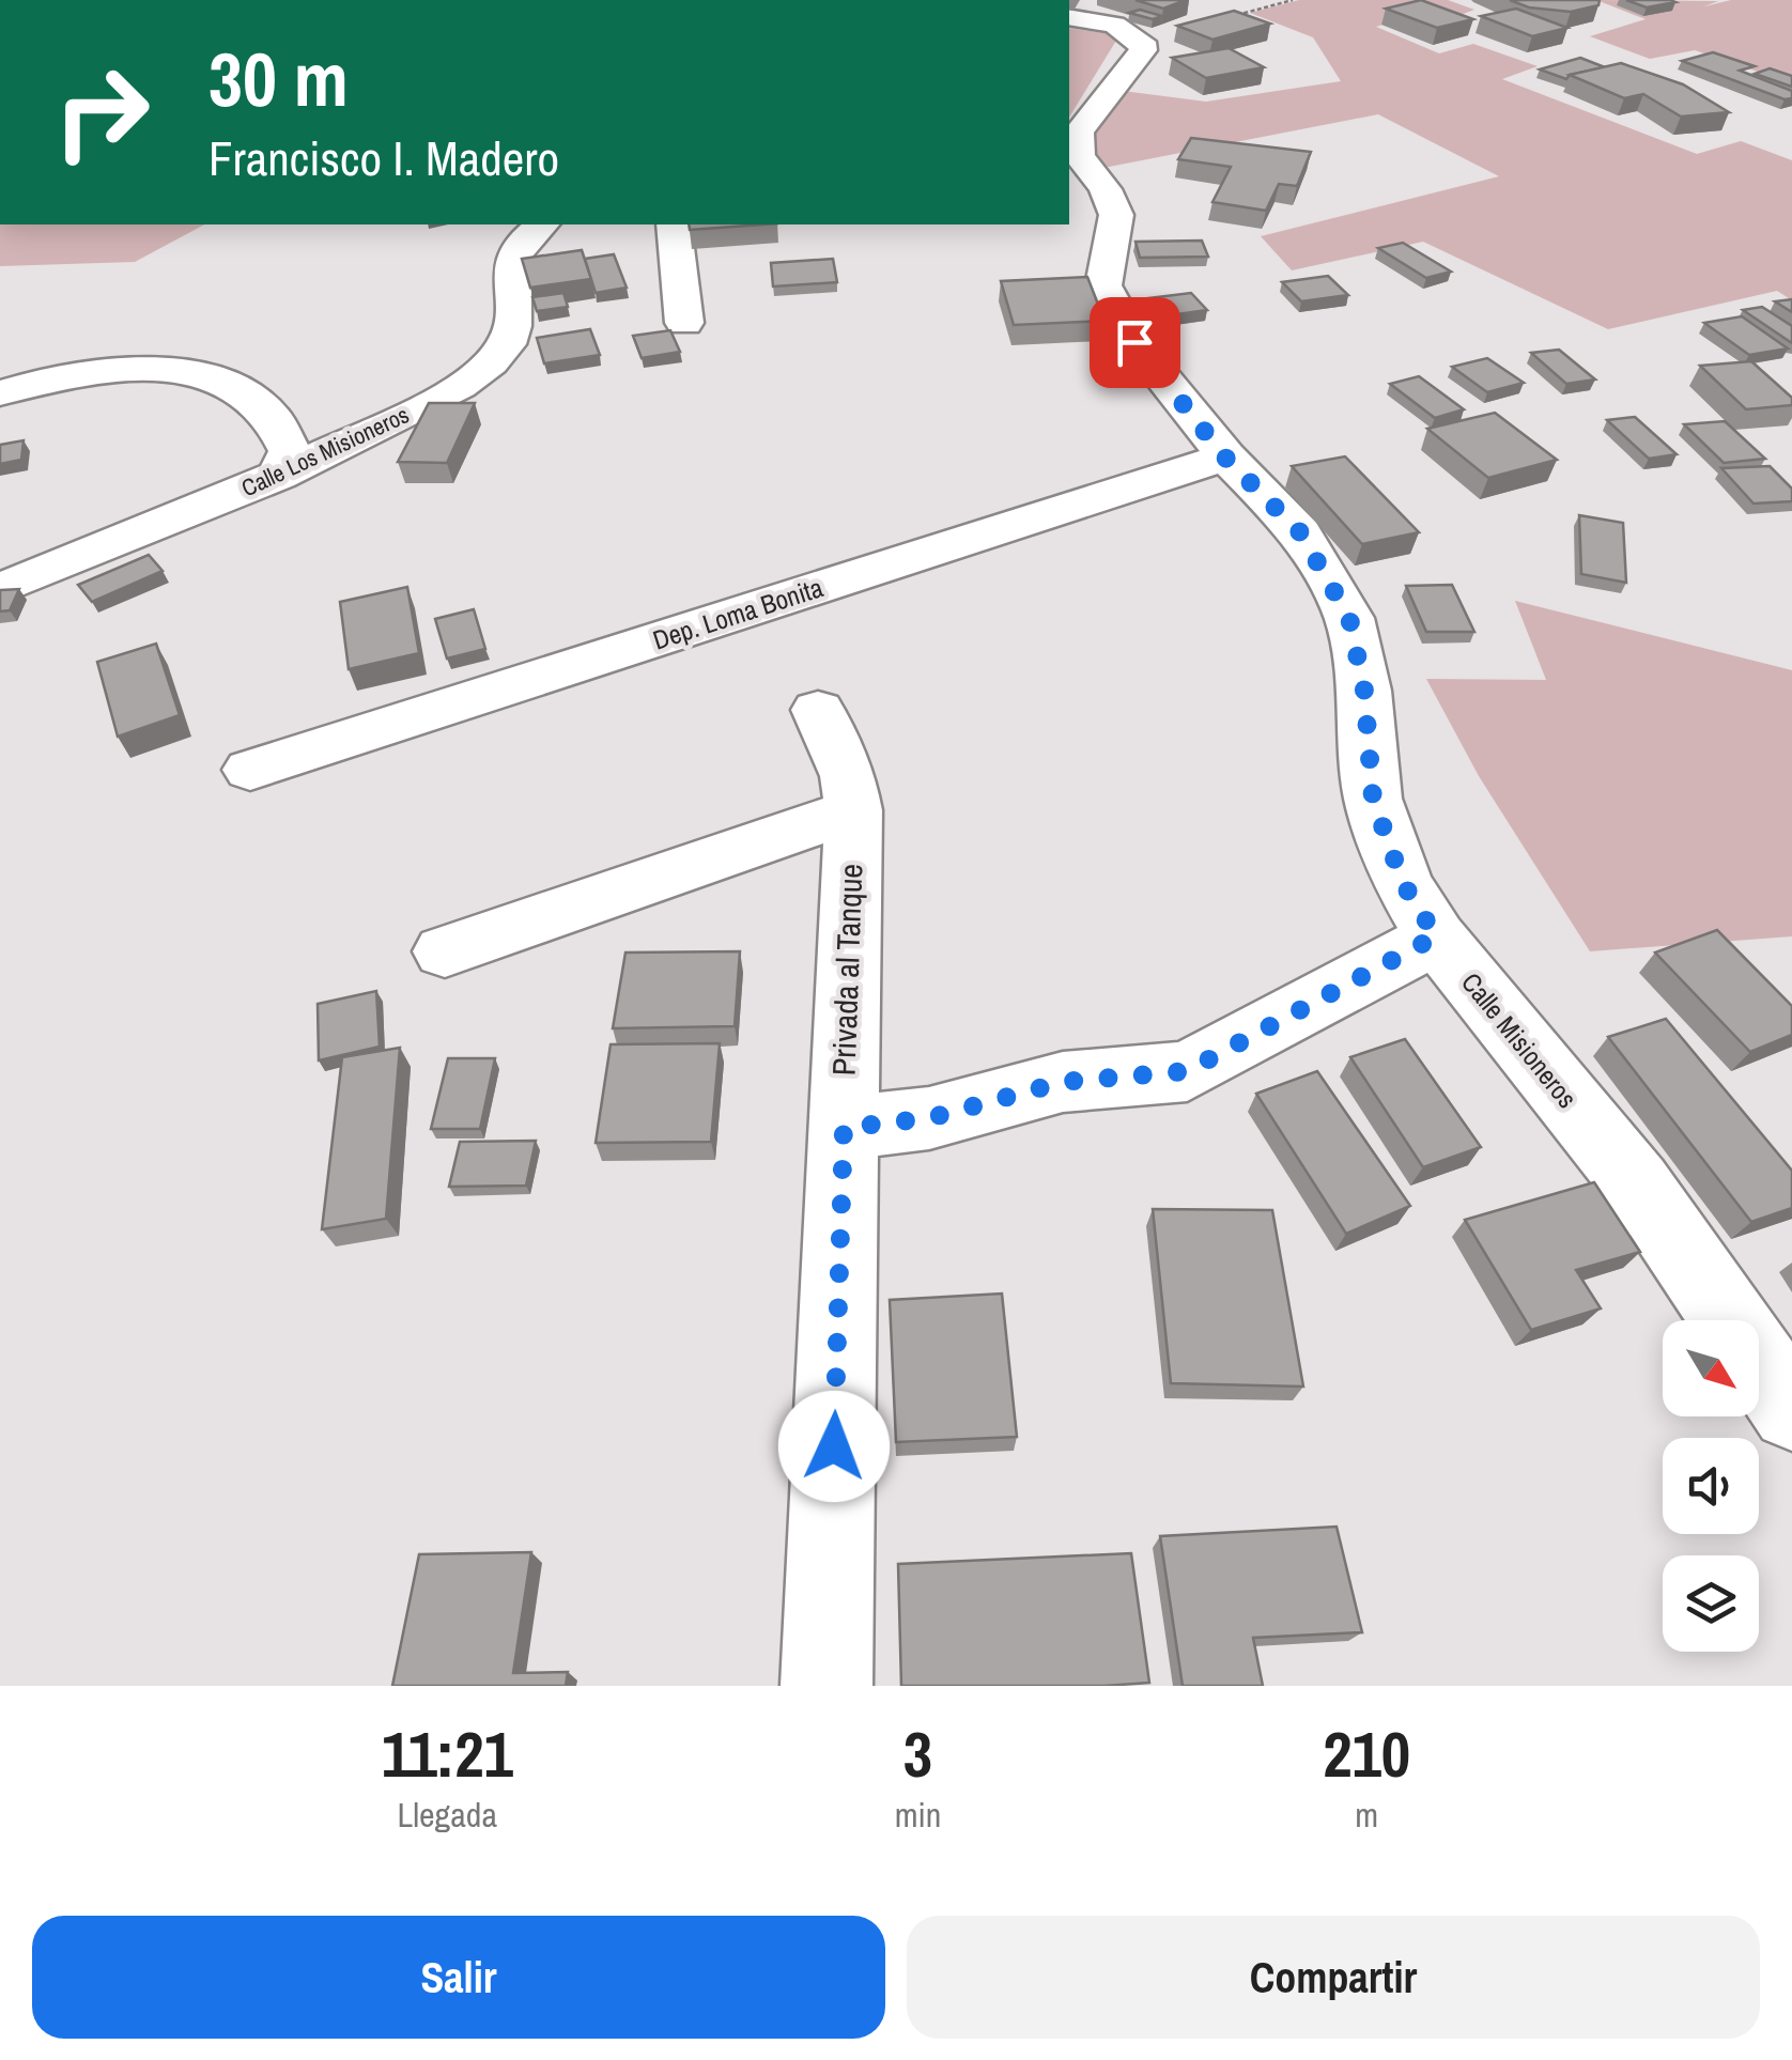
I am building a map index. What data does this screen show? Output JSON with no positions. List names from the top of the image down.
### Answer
{
  "streets": {
    "street": [
      "Calle Los Misioneros",
      "Dep. Loma Bonita",
      "Privada al Tanque",
      "Calle Misioneros"
    ]
  },
  "crossings": [
    ["Dep. Loma Bonita", "Calle Misioneros"]
  ],
  "north": "bottom right",
  "page": {
    "turn": ["30 m", "Francisco I. Madero"],
    "eta": [
      "11:21",
      "Llegada",
      "3",
      "min",
      "210",
      "m"
    ],
    "buttons": ["Salir", "Compartir"]
  }
}
